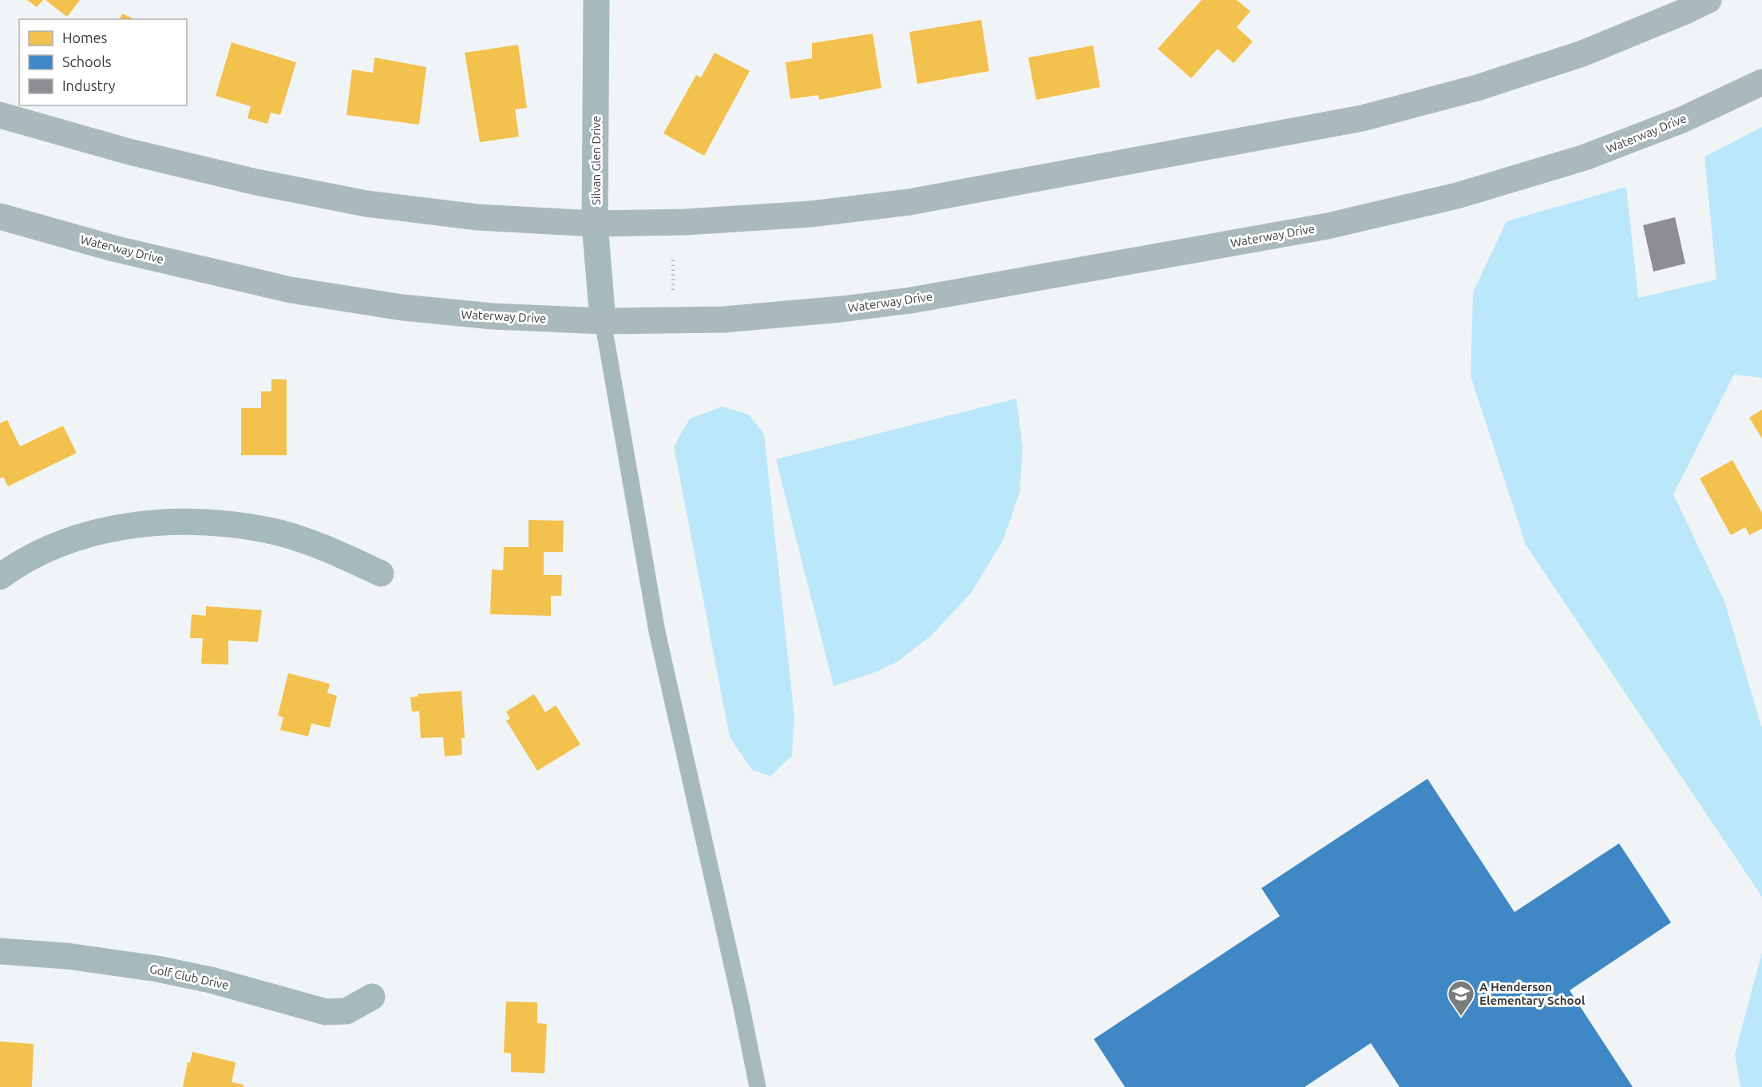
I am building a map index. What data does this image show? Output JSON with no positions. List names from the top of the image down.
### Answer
{
  "streets": {
    "main road": ["Waterway Drive"],
    "street": ["Silvan Glen Drive", "Golf Club Drive"]
  },
  "crossings": [
    ["Waterway Drive", "Silvan Glen Drive"]
  ],
  "places": {
    "school or university": ["A Henderson Elementary School"]
  },
  "legend": ["Homes", "Schools", "Industry"]
}
